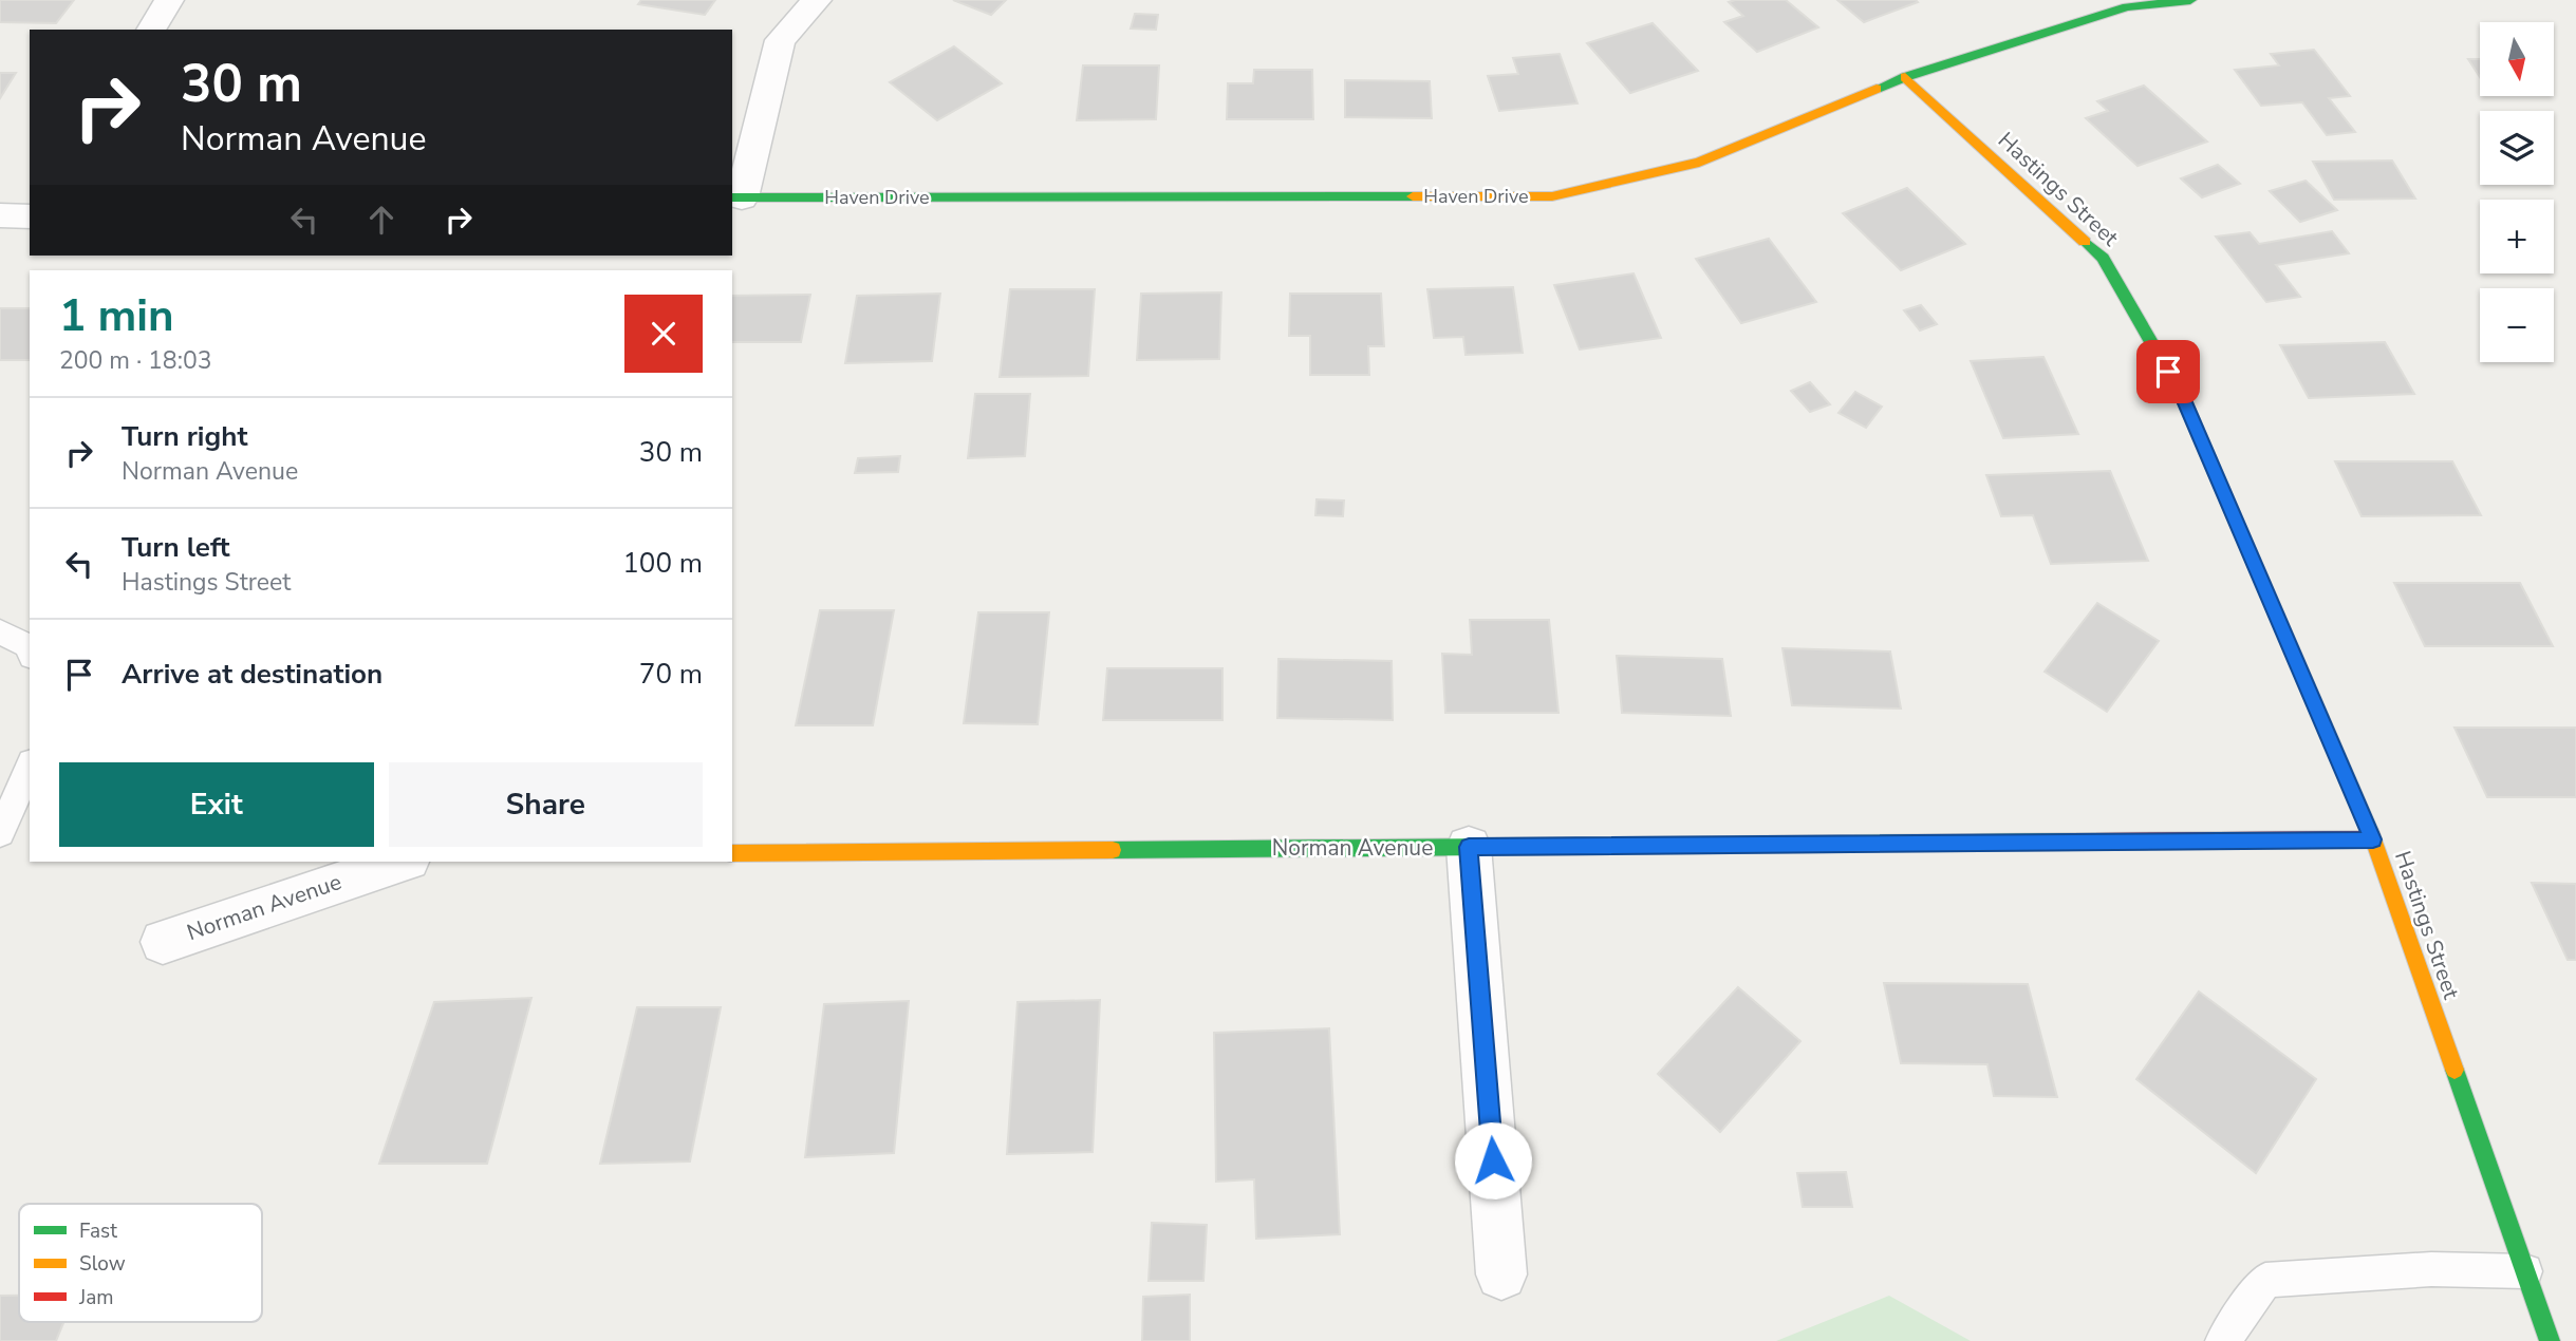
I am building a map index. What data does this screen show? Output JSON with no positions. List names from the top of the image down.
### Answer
{
  "streets": {
    "street": ["Hastings Street", "Haven Drive", "Norman Avenue"]
  },
  "crossings": [
    ["Hastings Street", "Haven Drive"],
    ["Hastings Street", "Norman Avenue"]
  ],
  "legend": ["Fast", "Slow", "Jam"],
  "north": "bottom",
  "page": {
    "map_buttons": ["+", "−"],
    "turn": ["30 m", "Norman Avenue"],
    "heading": ["1 min", "200 m · 18:03"],
    "list": [
      {
        "name": "Turn right",
        "note": "Norman Avenue",
        "value": "30 m"
      },
      {
        "name": "Turn left",
        "note": "Hastings Street",
        "value": "100 m"
      },
      {
        "name": "Arrive at destination",
        "value": "70 m"
      }
    ],
    "buttons": ["Exit", "Share"]
  }
}
